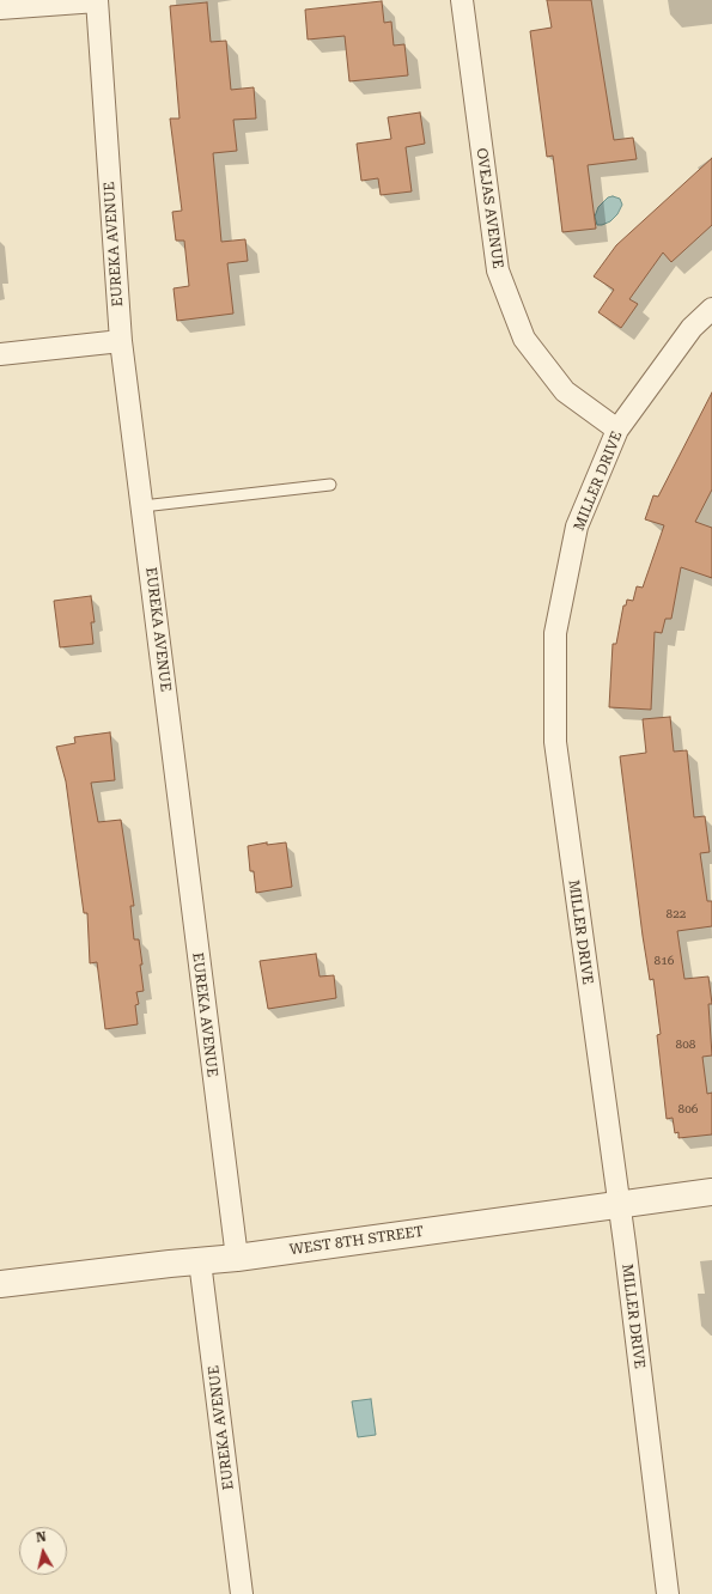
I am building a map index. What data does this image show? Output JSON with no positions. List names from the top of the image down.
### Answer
{
  "streets": {
    "street": [
      "OVEJAS AVENUE",
      "EUREKA AVENUE",
      "MILLER DRIVE",
      "WEST 8TH STREET"
    ]
  },
  "crossings": [
    ["OVEJAS AVENUE", "MILLER DRIVE"],
    ["EUREKA AVENUE", "WEST 8TH STREET"],
    ["MILLER DRIVE", "WEST 8TH STREET"]
  ],
  "house_numbers": [
    "822",
    "816",
    "808",
    "806"
  ],
  "north": "top"
}
